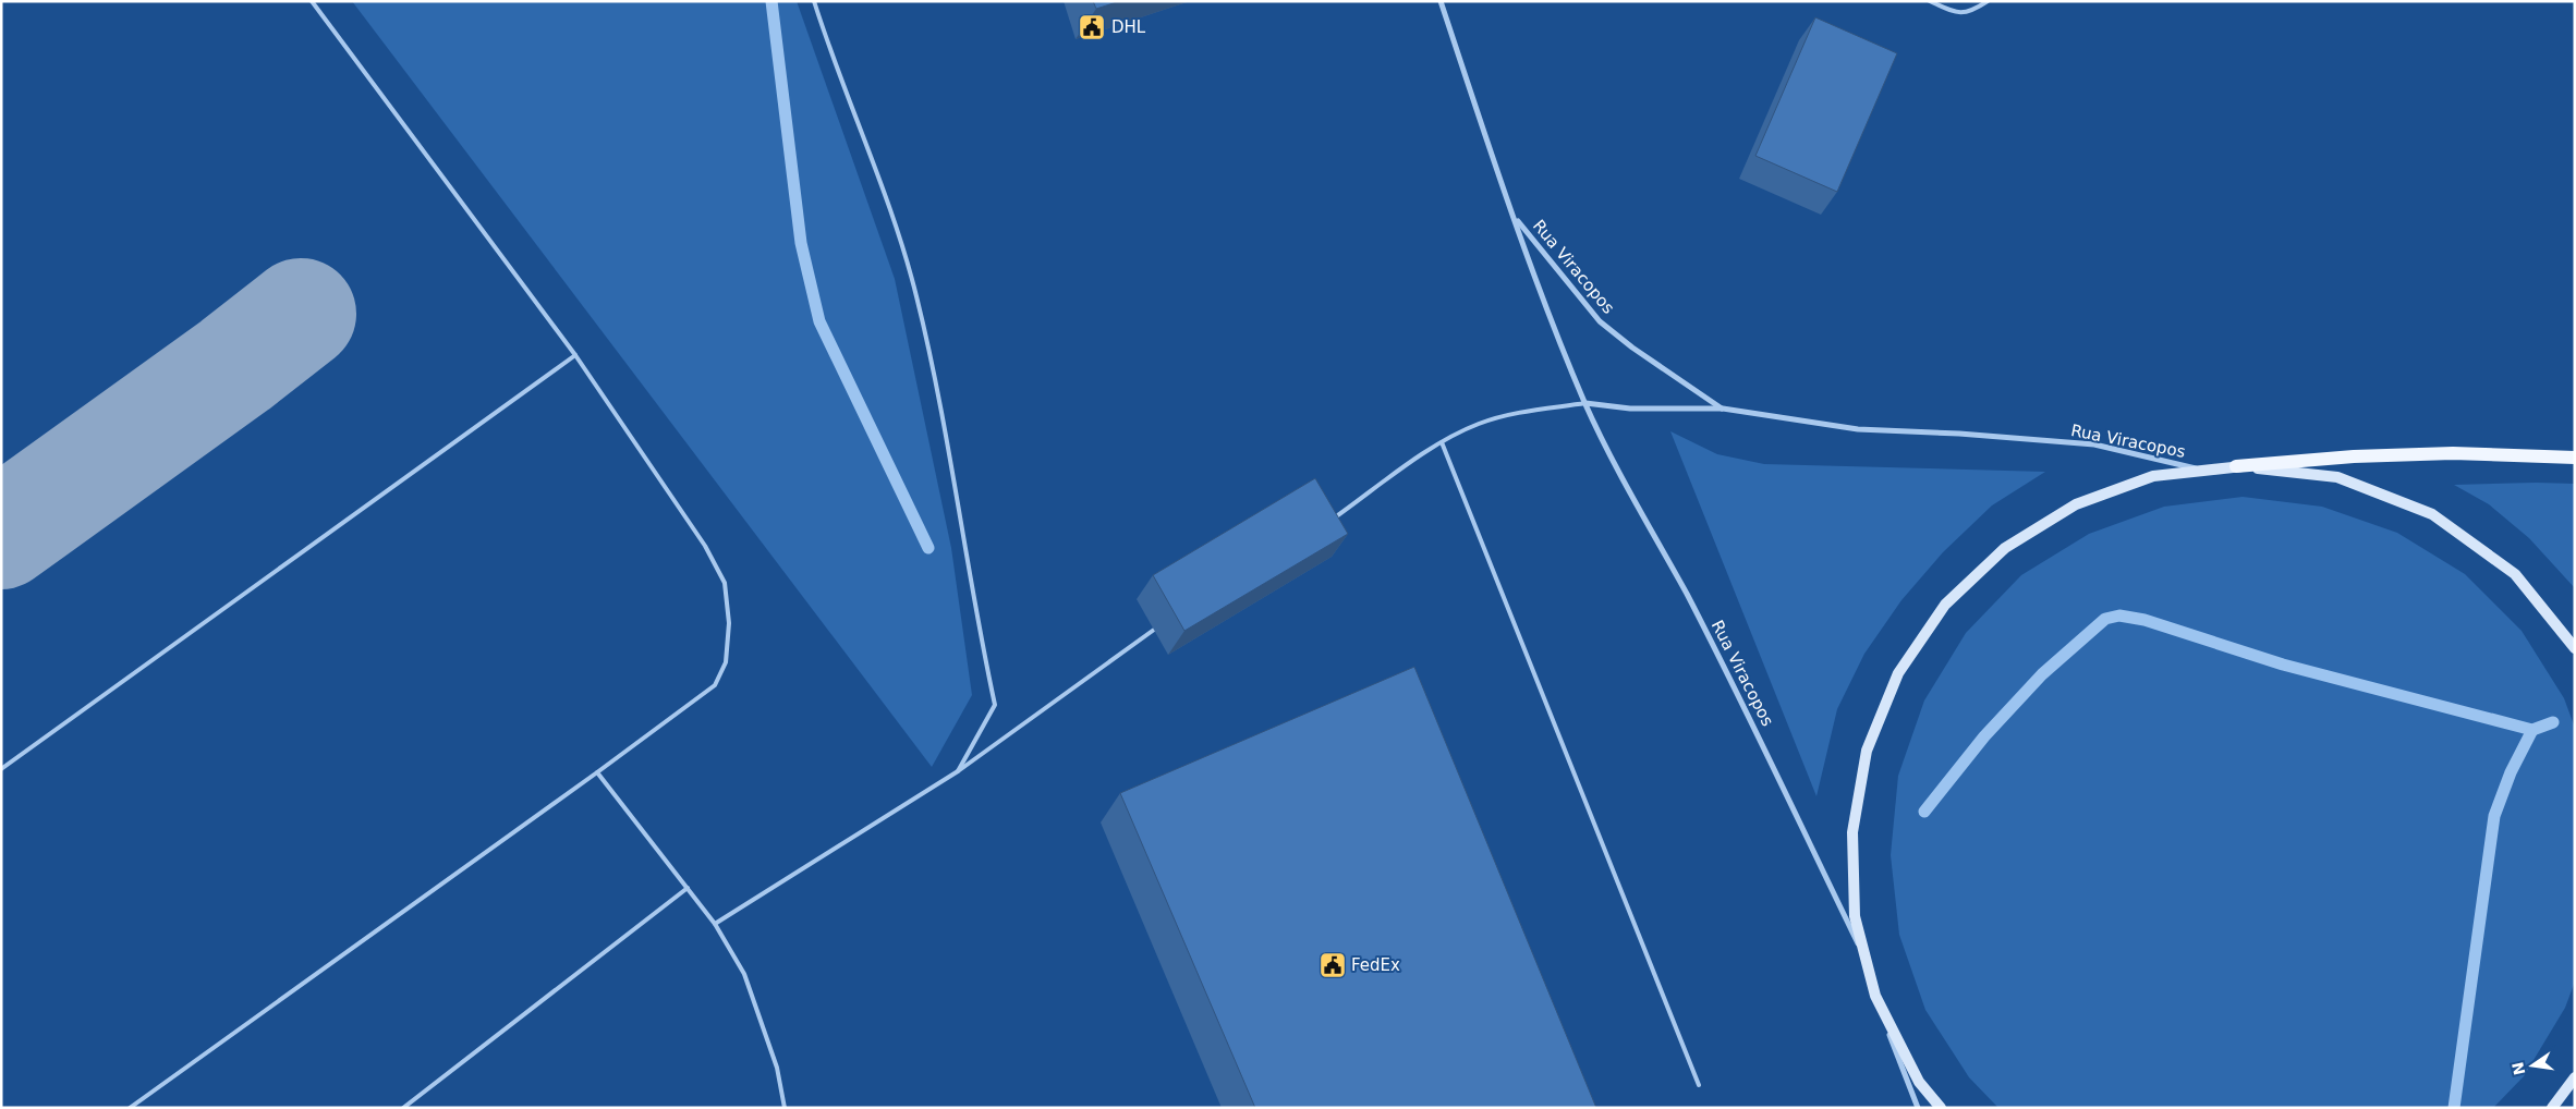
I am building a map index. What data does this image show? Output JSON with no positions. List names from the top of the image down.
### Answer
{
  "streets": {
    "street": ["Rua Viracopos"]
  },
  "places": {
    "public building": ["DHL", "FedEx"]
  },
  "north": "left"
}
